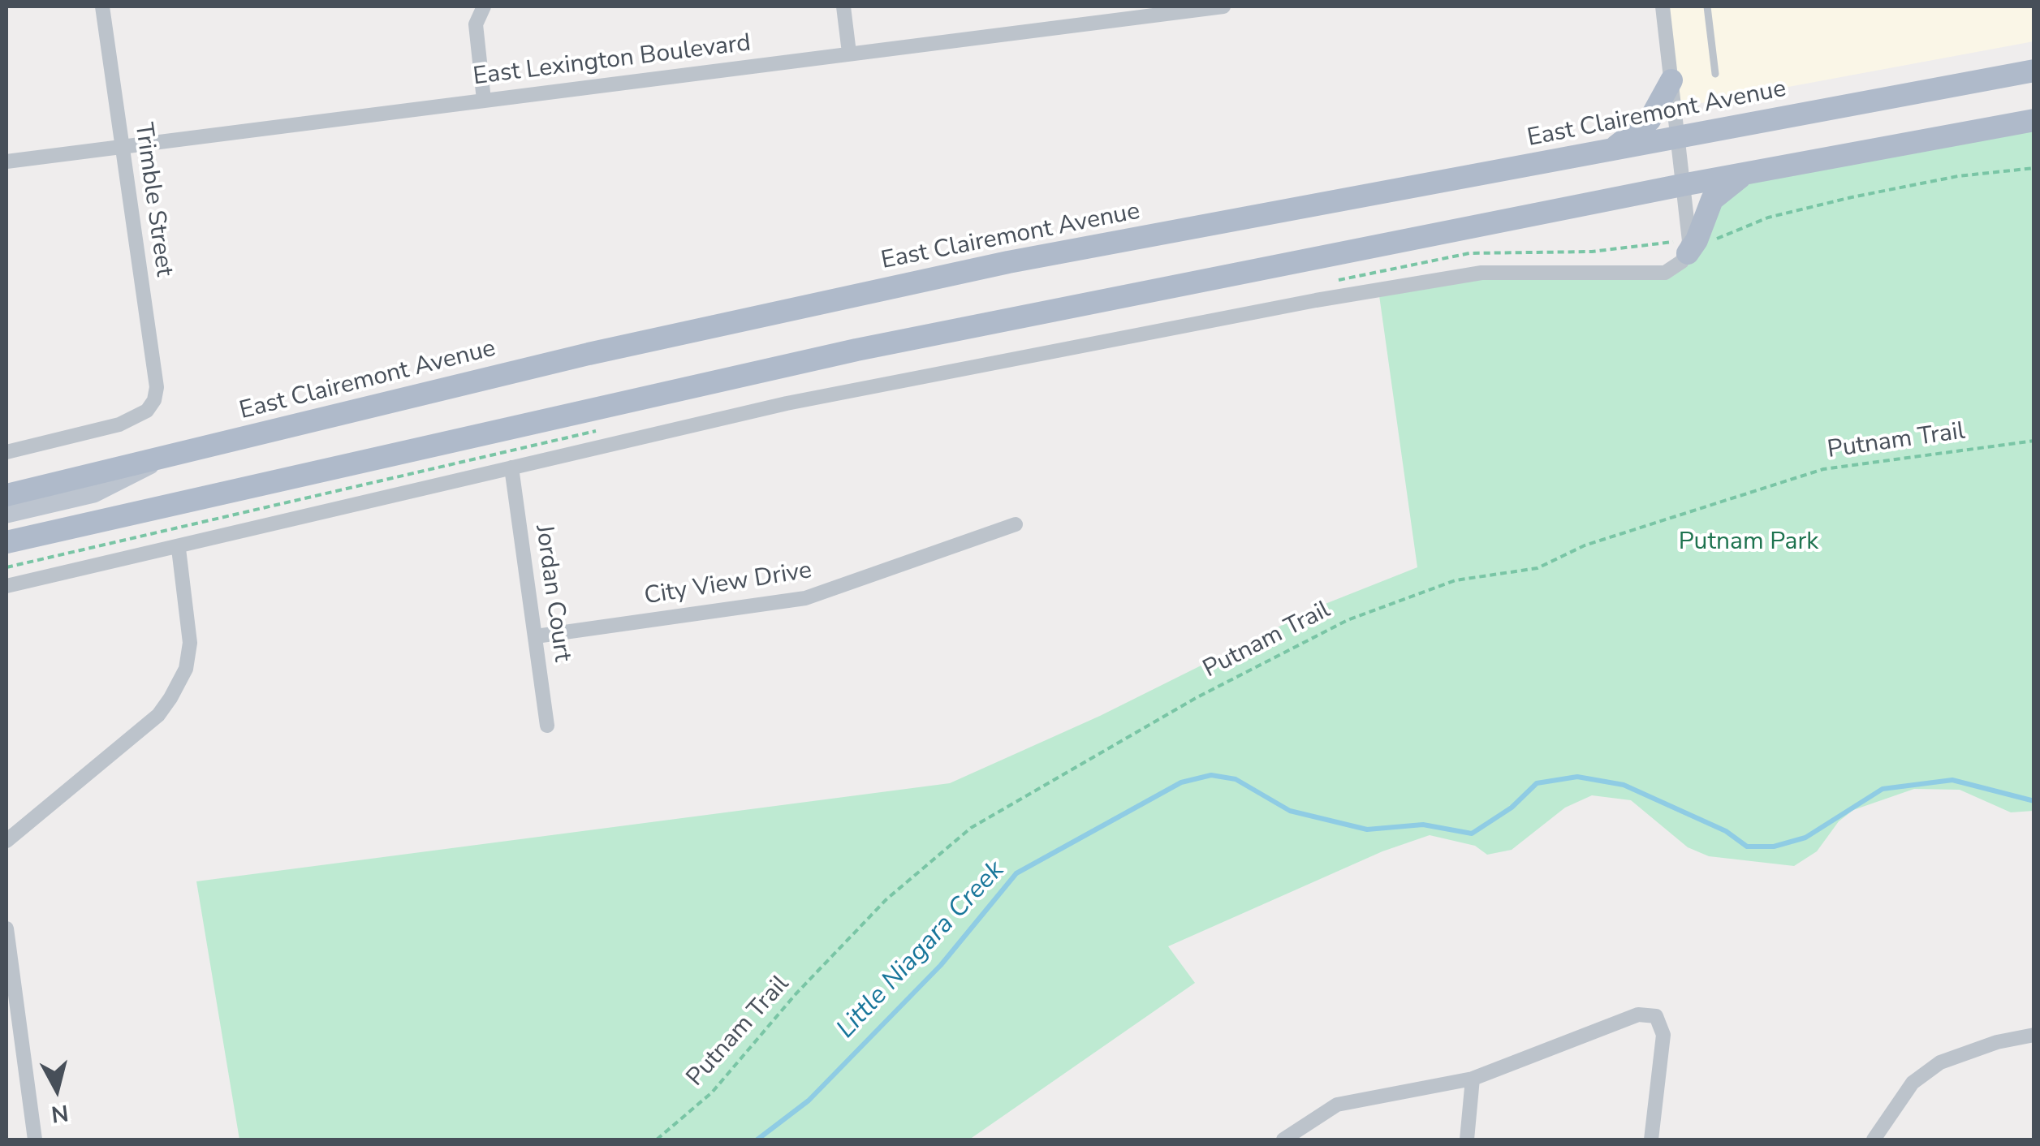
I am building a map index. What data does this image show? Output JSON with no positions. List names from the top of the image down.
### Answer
{
  "streets": {
    "main road": ["East Clairemont Avenue"],
    "street": [
      "East Lexington Boulevard",
      "Trimble Street",
      "City View Drive",
      "Jordan Court"
    ],
    "path": ["Putnam Trail"]
  },
  "crossings": [
    ["East Lexington Boulevard", "Trimble Street"],
    ["City View Drive", "Jordan Court"]
  ],
  "water": ["Little Niagara Creek"],
  "parks": ["Putnam Park"],
  "north": "bottom"
}
